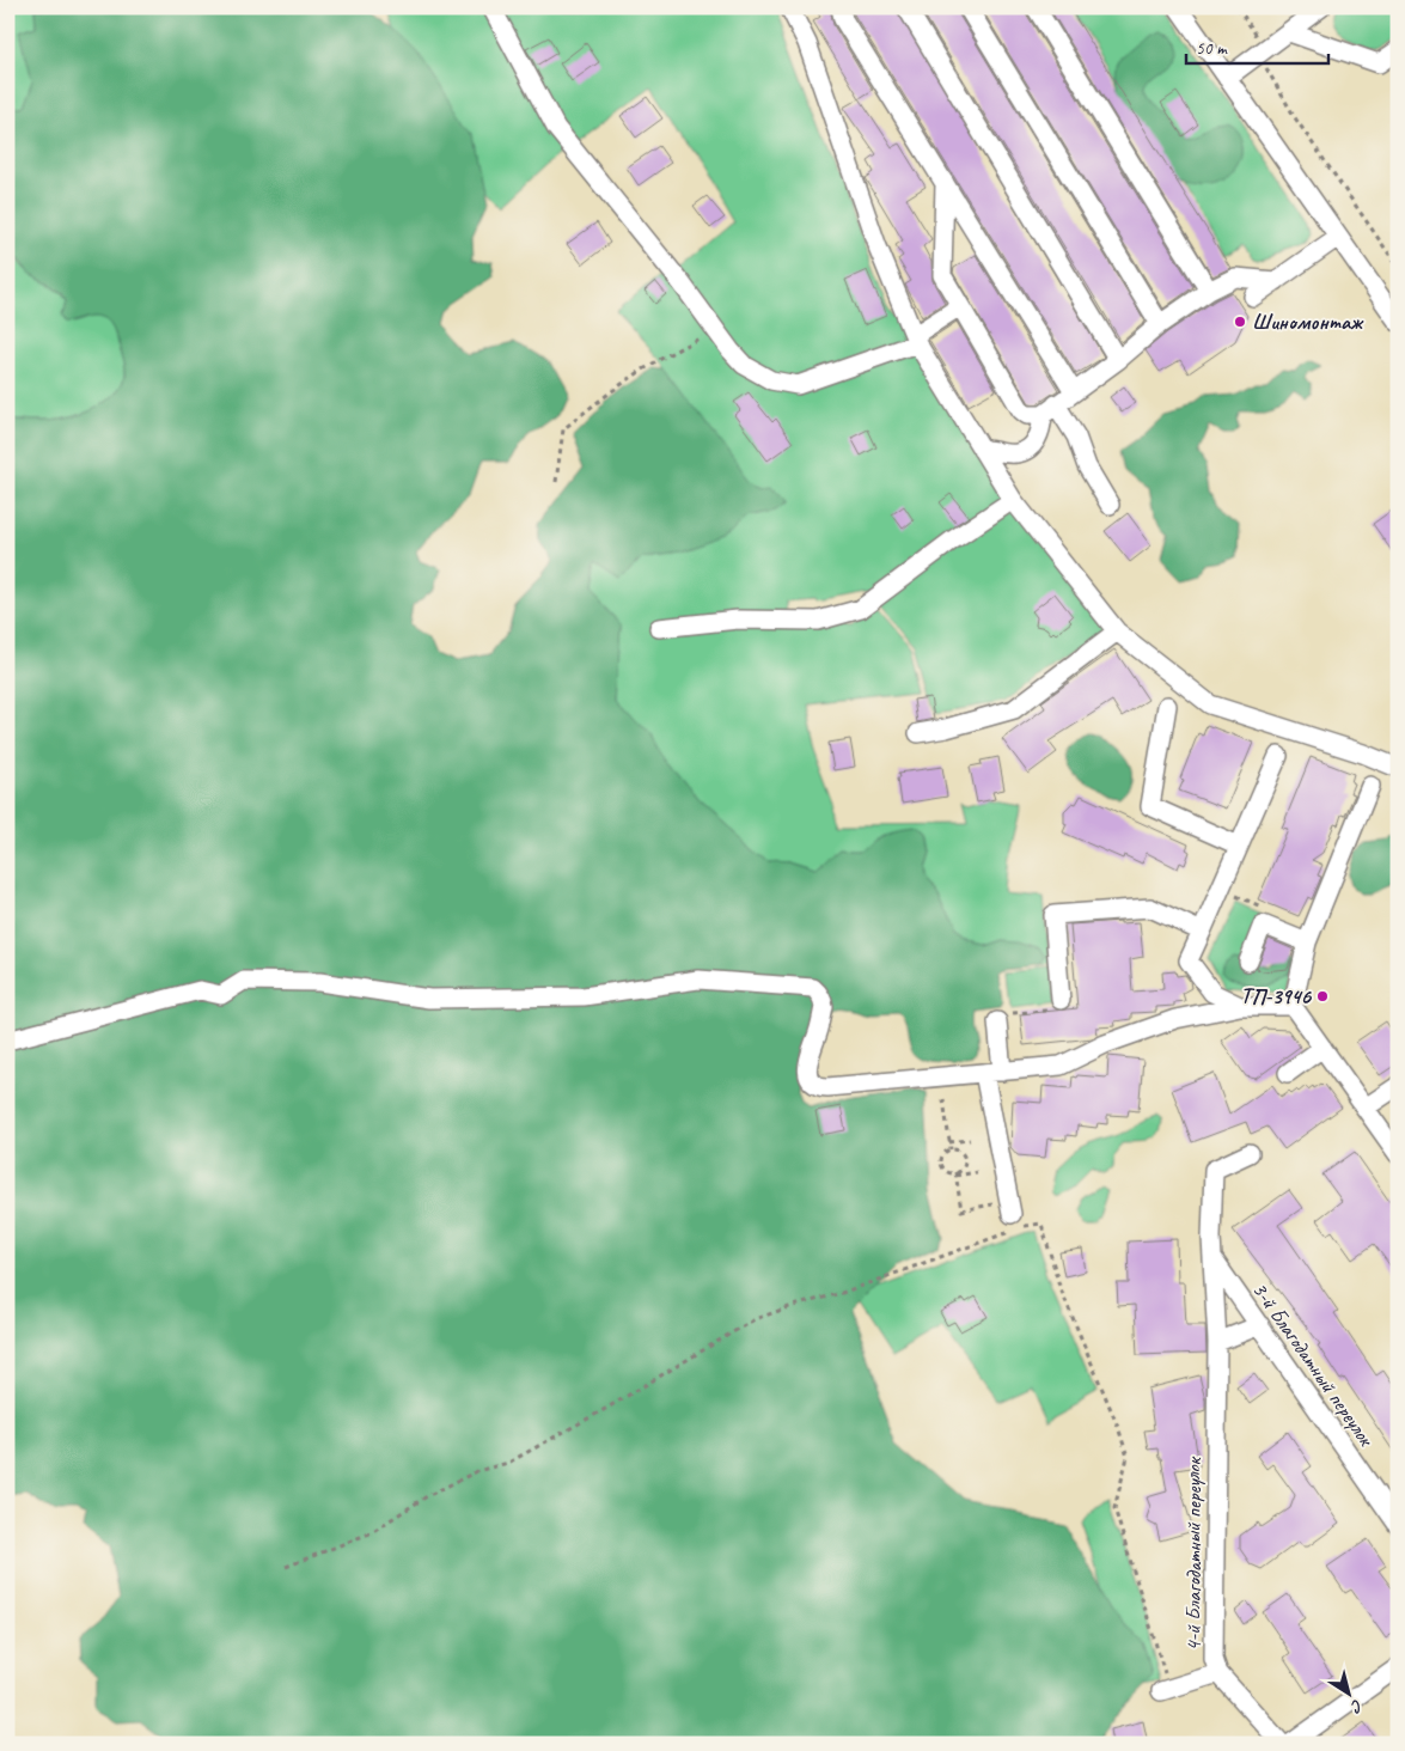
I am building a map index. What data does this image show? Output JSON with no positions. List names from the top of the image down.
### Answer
{
  "streets": {
    "street": ["3-й Благодатный переулок", "4-й Благодатный переулок"]
  },
  "crossings": [
    ["3-й Благодатный переулок", "4-й Благодатный переулок"]
  ],
  "places": ["Шиномонтаж", "ТП-3946"],
  "scale_bar": "50 m",
  "north": "bottom right"
}
